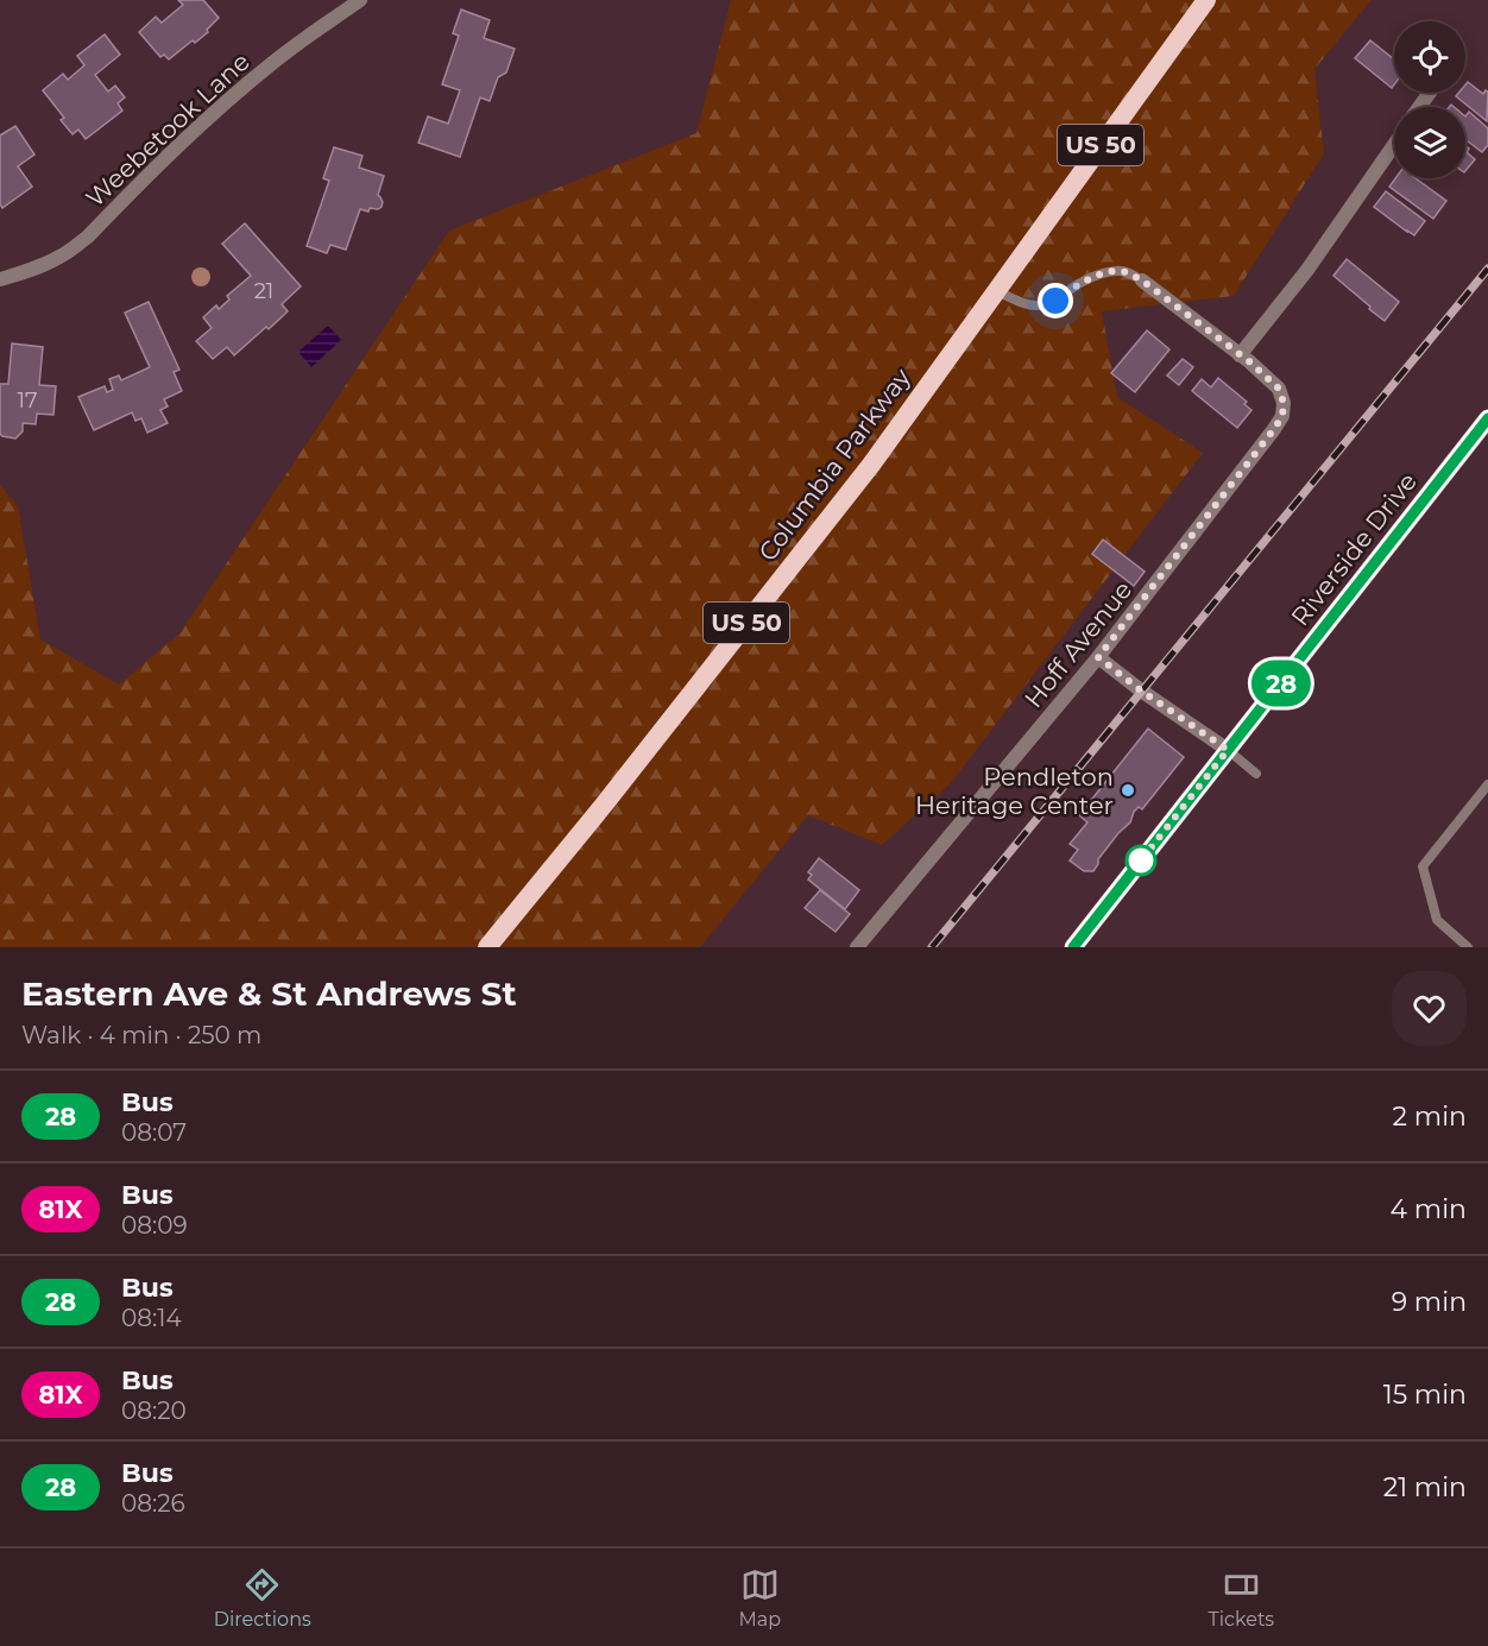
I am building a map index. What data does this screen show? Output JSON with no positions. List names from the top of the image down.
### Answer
{
  "streets": {
    "highway": ["US 50", "Columbia Parkway"],
    "main road": ["Riverside Drive"],
    "street": ["Weebetook Lane", "Hoff Avenue"]
  },
  "places": ["Pendleton Heritage Center"],
  "lines": ["bus line 28"],
  "house_numbers": ["21", "17"],
  "page": {
    "on_map": "28",
    "heading": ["Eastern Ave & St Andrews St", "Walk · 4 min · 250 m"],
    "list": [
      {
        "mark": "28",
        "name": "Bus",
        "note": "08:07",
        "value": "2 min"
      },
      {
        "mark": "81X",
        "name": "Bus",
        "note": "08:09",
        "value": "4 min"
      },
      {
        "mark": "28",
        "name": "Bus",
        "note": "08:14",
        "value": "9 min"
      },
      {
        "mark": "81X",
        "name": "Bus",
        "note": "08:20",
        "value": "15 min"
      },
      {
        "mark": "28",
        "name": "Bus",
        "note": "08:26",
        "value": "21 min"
      }
    ],
    "tabs": ["Directions", "Map", "Tickets"]
  }
}
